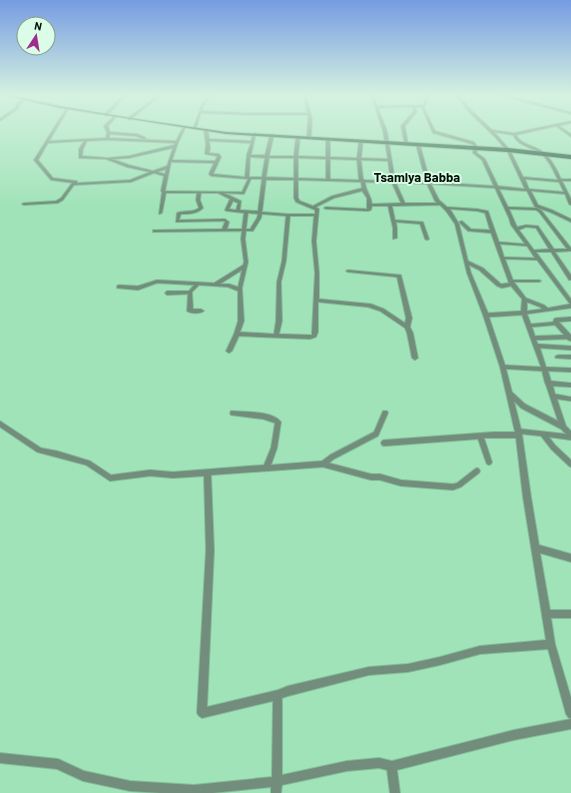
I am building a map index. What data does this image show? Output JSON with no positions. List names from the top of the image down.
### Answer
{
  "districts": ["Tsamiya Babba"],
  "north": "top"
}
